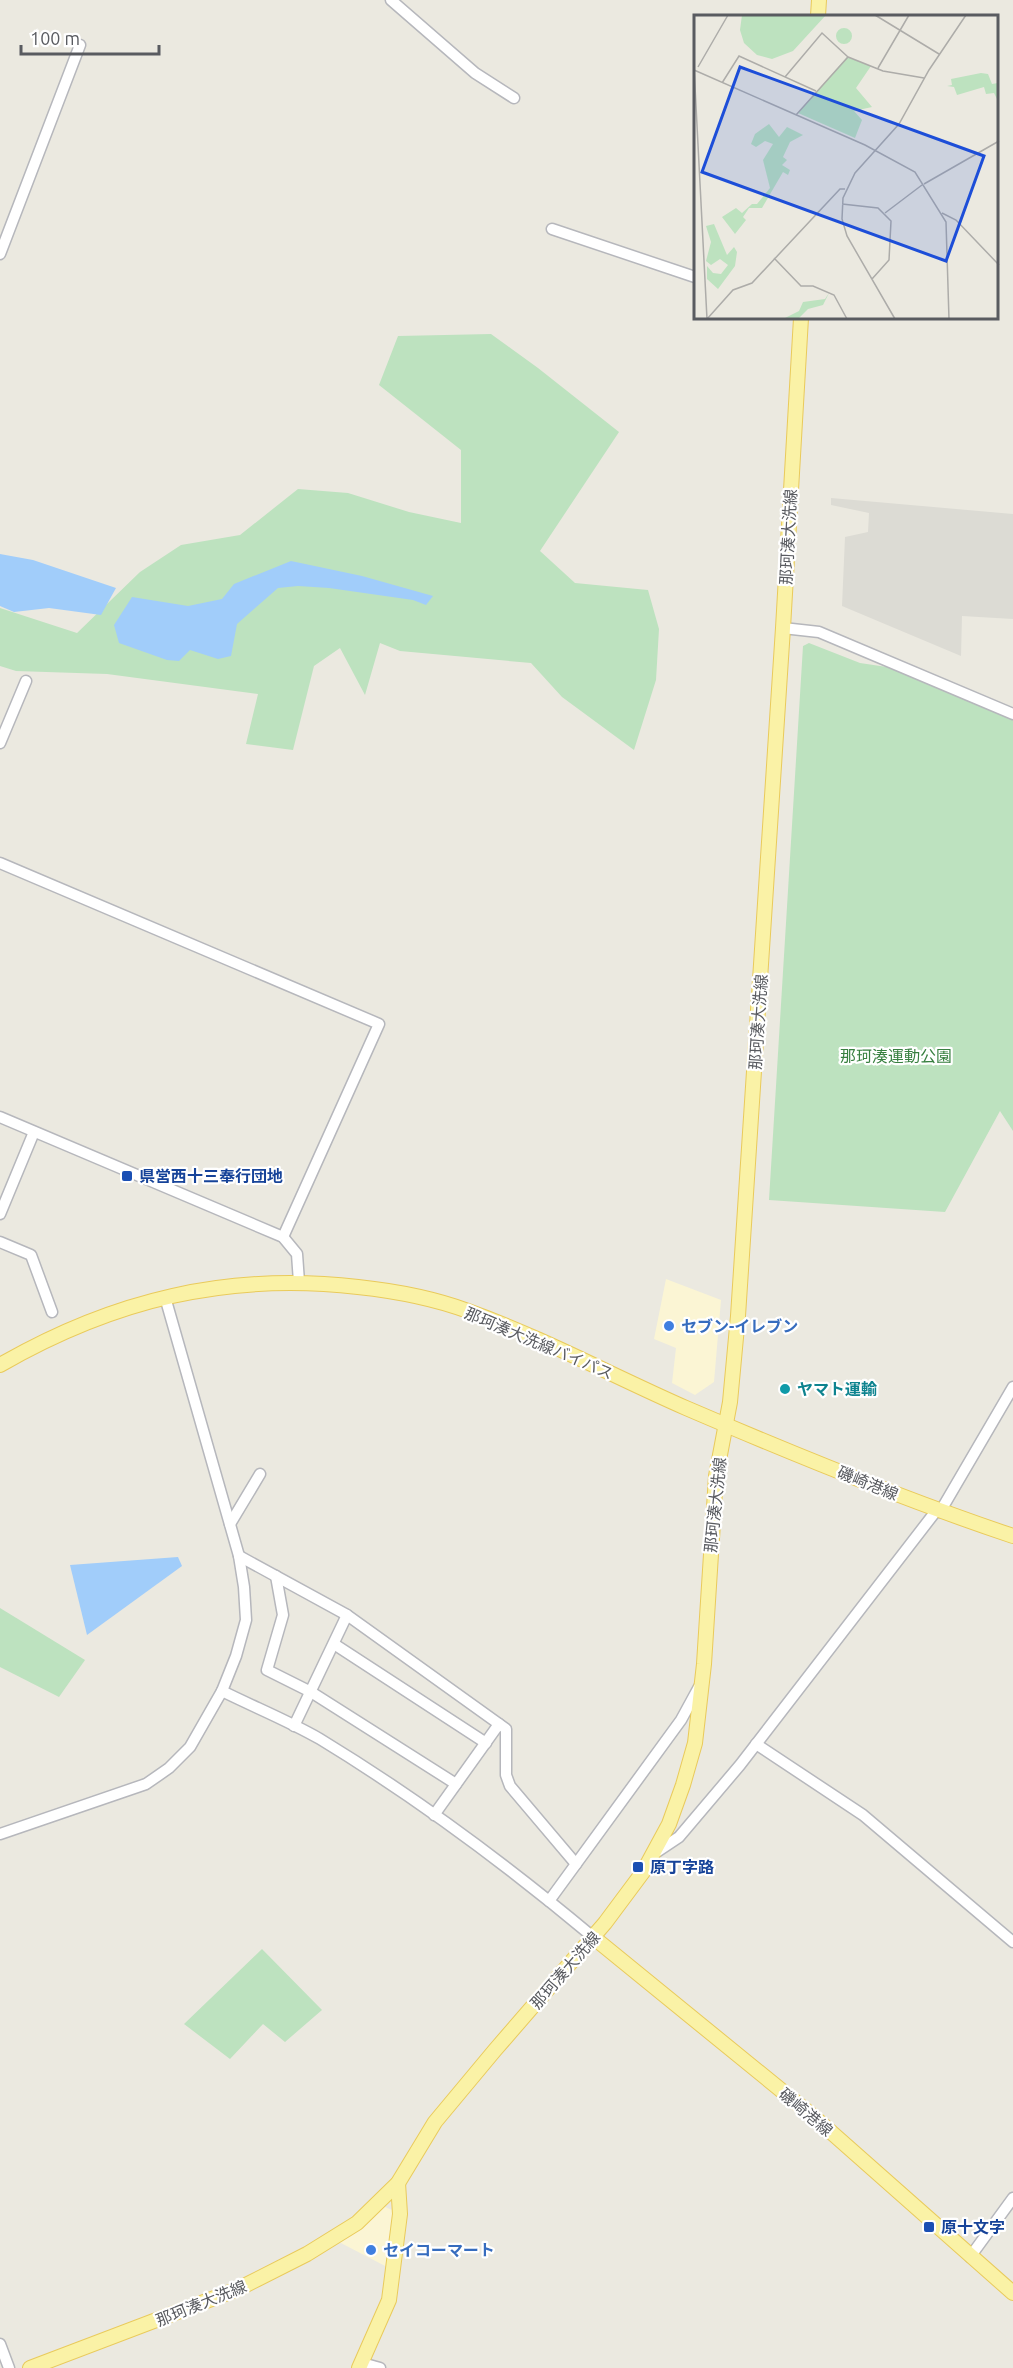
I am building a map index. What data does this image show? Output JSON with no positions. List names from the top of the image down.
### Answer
{
  "streets": {
    "main road": ["那珂湊大洗線", "那珂湊大洗線バイパス", "磯崎港線"]
  },
  "crossings": [
    ["那珂湊大洗線", "那珂湊大洗線バイパス"],
    ["那珂湊大洗線", "磯崎港線"],
    ["那珂湊大洗線バイパス", "磯崎港線"]
  ],
  "parks": ["那珂湊運動公園"],
  "places": {
    "transit": ["県営西十三奉行団地", "原丁字路", "原十文字"],
    "other": ["セブン-イレブン", "ヤマト運輸", "セイコーマート"]
  },
  "scale_bar": "100 m"
}
